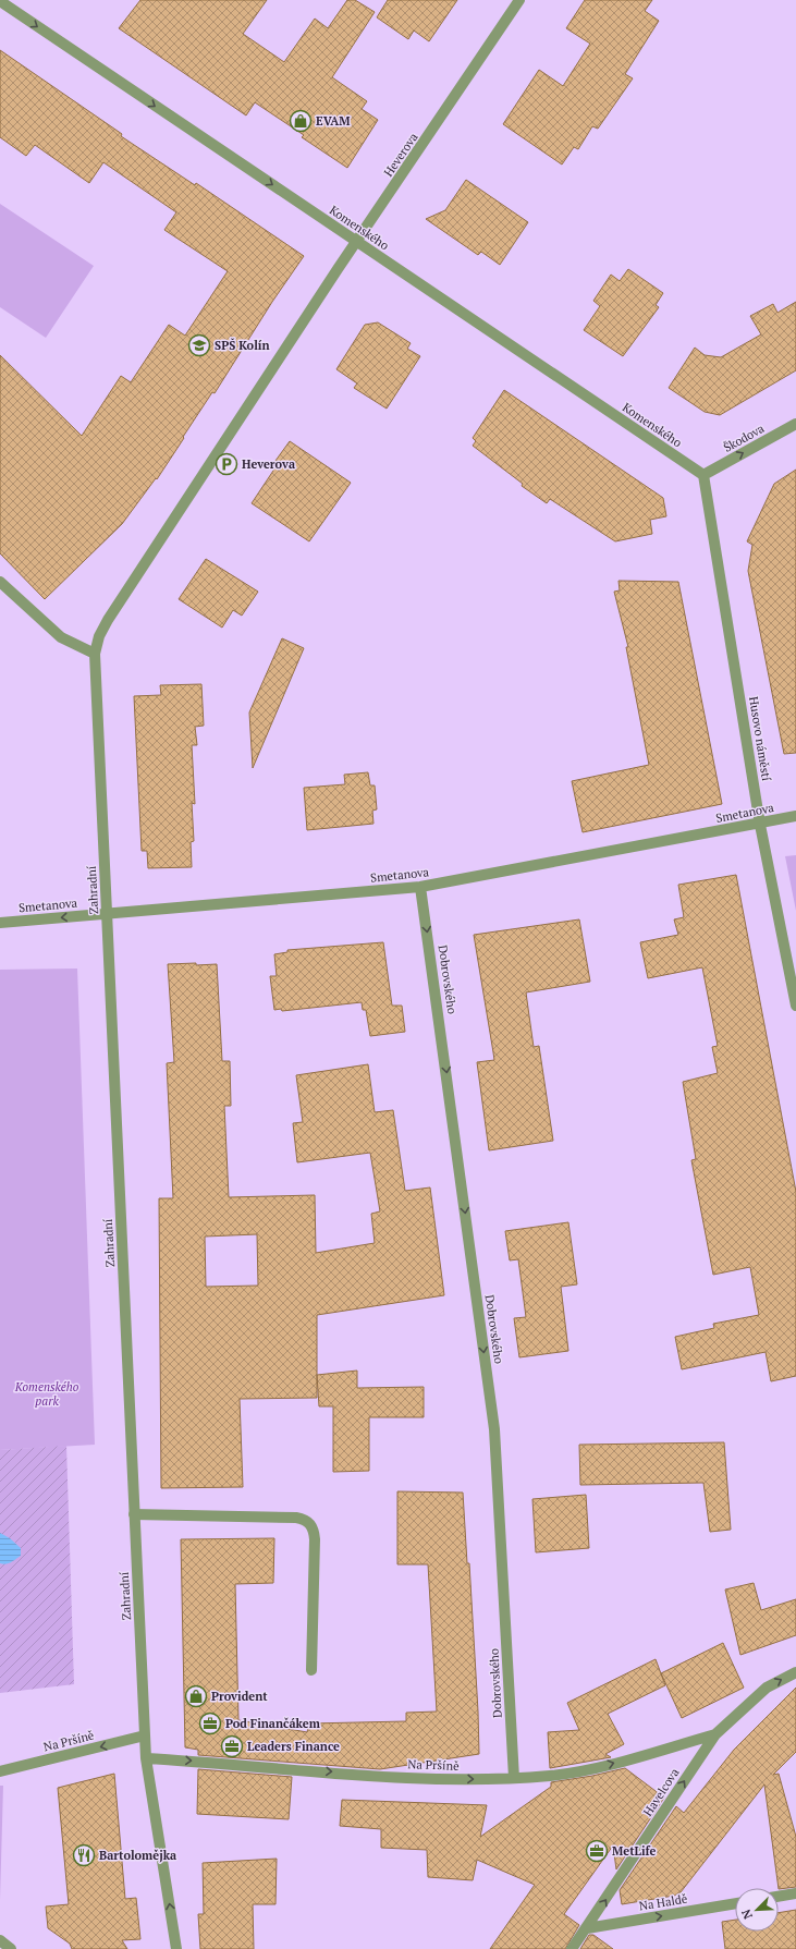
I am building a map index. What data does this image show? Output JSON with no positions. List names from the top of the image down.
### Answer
{
  "streets": {
    "street": [
      "Heverova",
      "Komenského",
      "Škodova",
      "Husovo náměstí",
      "Smetanova",
      "Zahradní",
      "Dobrovského",
      "Na Pršíně",
      "Havelcova",
      "Na Haldě"
    ]
  },
  "crossings": [
    ["Heverova", "Komenského"],
    ["Heverova", "Zahradní"],
    ["Komenského", "Škodova"],
    ["Komenského", "Husovo náměstí"],
    ["Škodova", "Husovo náměstí"],
    ["Husovo náměstí", "Smetanova"],
    ["Smetanova", "Zahradní"],
    ["Smetanova", "Dobrovského"],
    ["Zahradní", "Na Pršíně"],
    ["Dobrovského", "Na Pršíně"],
    ["Na Pršíně", "Havelcova"],
    ["Havelcova", "Na Haldě"]
  ],
  "one_way": [
    "Komenského",
    "Škodova",
    "Dobrovského",
    "Havelcova",
    "Na Haldě"
  ],
  "parks": ["Komenského park"],
  "places": {
    "shop": ["EVAM", "Provident"],
    "school or university": ["SPŠ Kolín"],
    "parking": ["Heverova"],
    "office": ["Pod Finančákem", "Leaders Finance", "MetLife"],
    "restaurant": ["Bartolomějka"]
  },
  "north": "bottom left"
}
